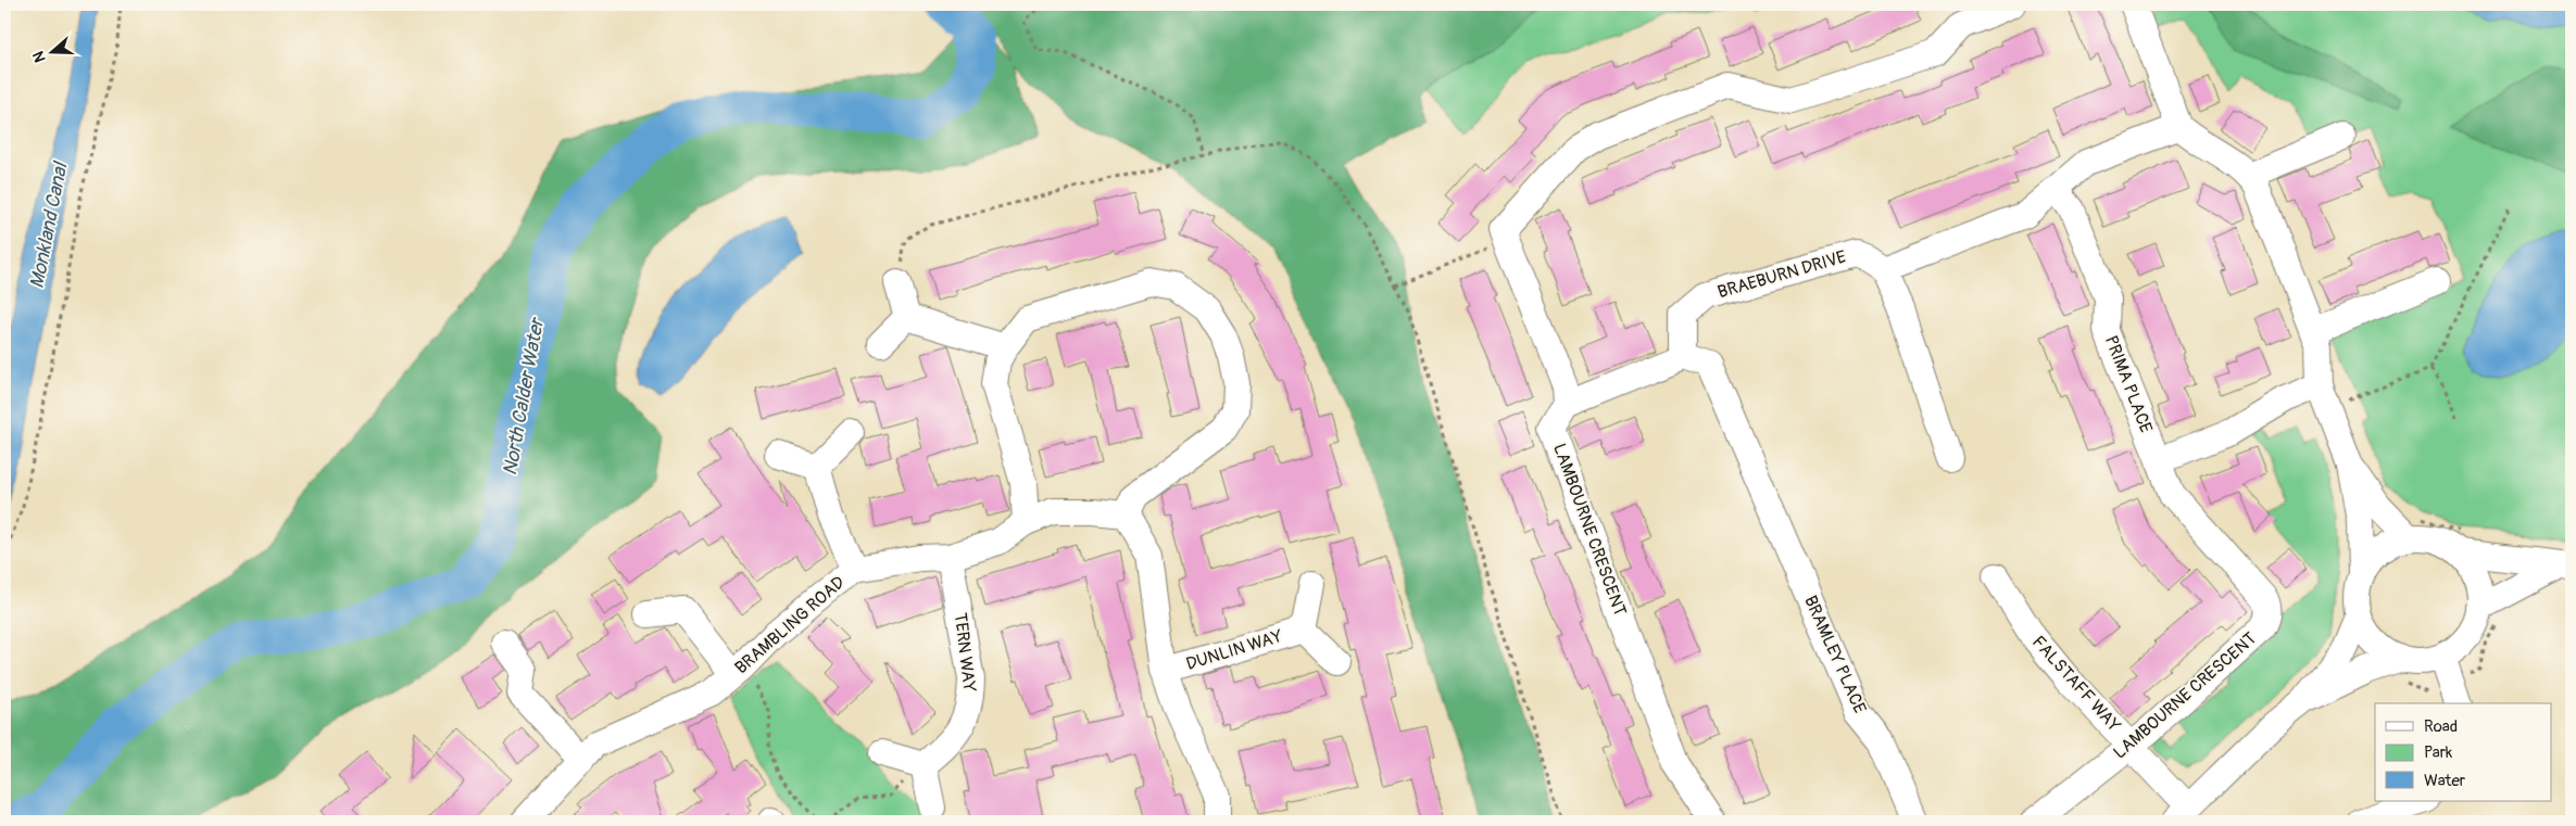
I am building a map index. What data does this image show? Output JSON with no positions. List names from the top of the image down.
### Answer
{
  "streets": {
    "street": [
      "BRAEBURN DRIVE",
      "PRIMA PLACE",
      "LAMBOURNE CRESCENT",
      "BRAMBLING ROAD",
      "DUNLIN WAY",
      "TERN WAY",
      "BRAMLEY PLACE",
      "FALSTAFF WAY"
    ]
  },
  "crossings": [
    ["BRAEBURN DRIVE", "BRAMLEY PLACE"],
    ["PRIMA PLACE", "LAMBOURNE CRESCENT"],
    ["LAMBOURNE CRESCENT", "FALSTAFF WAY"],
    ["BRAMBLING ROAD", "TERN WAY"]
  ],
  "water": ["Monkland Canal", "North Calder Water"],
  "legend": ["Road", "Park", "Water"],
  "north": "left"
}
